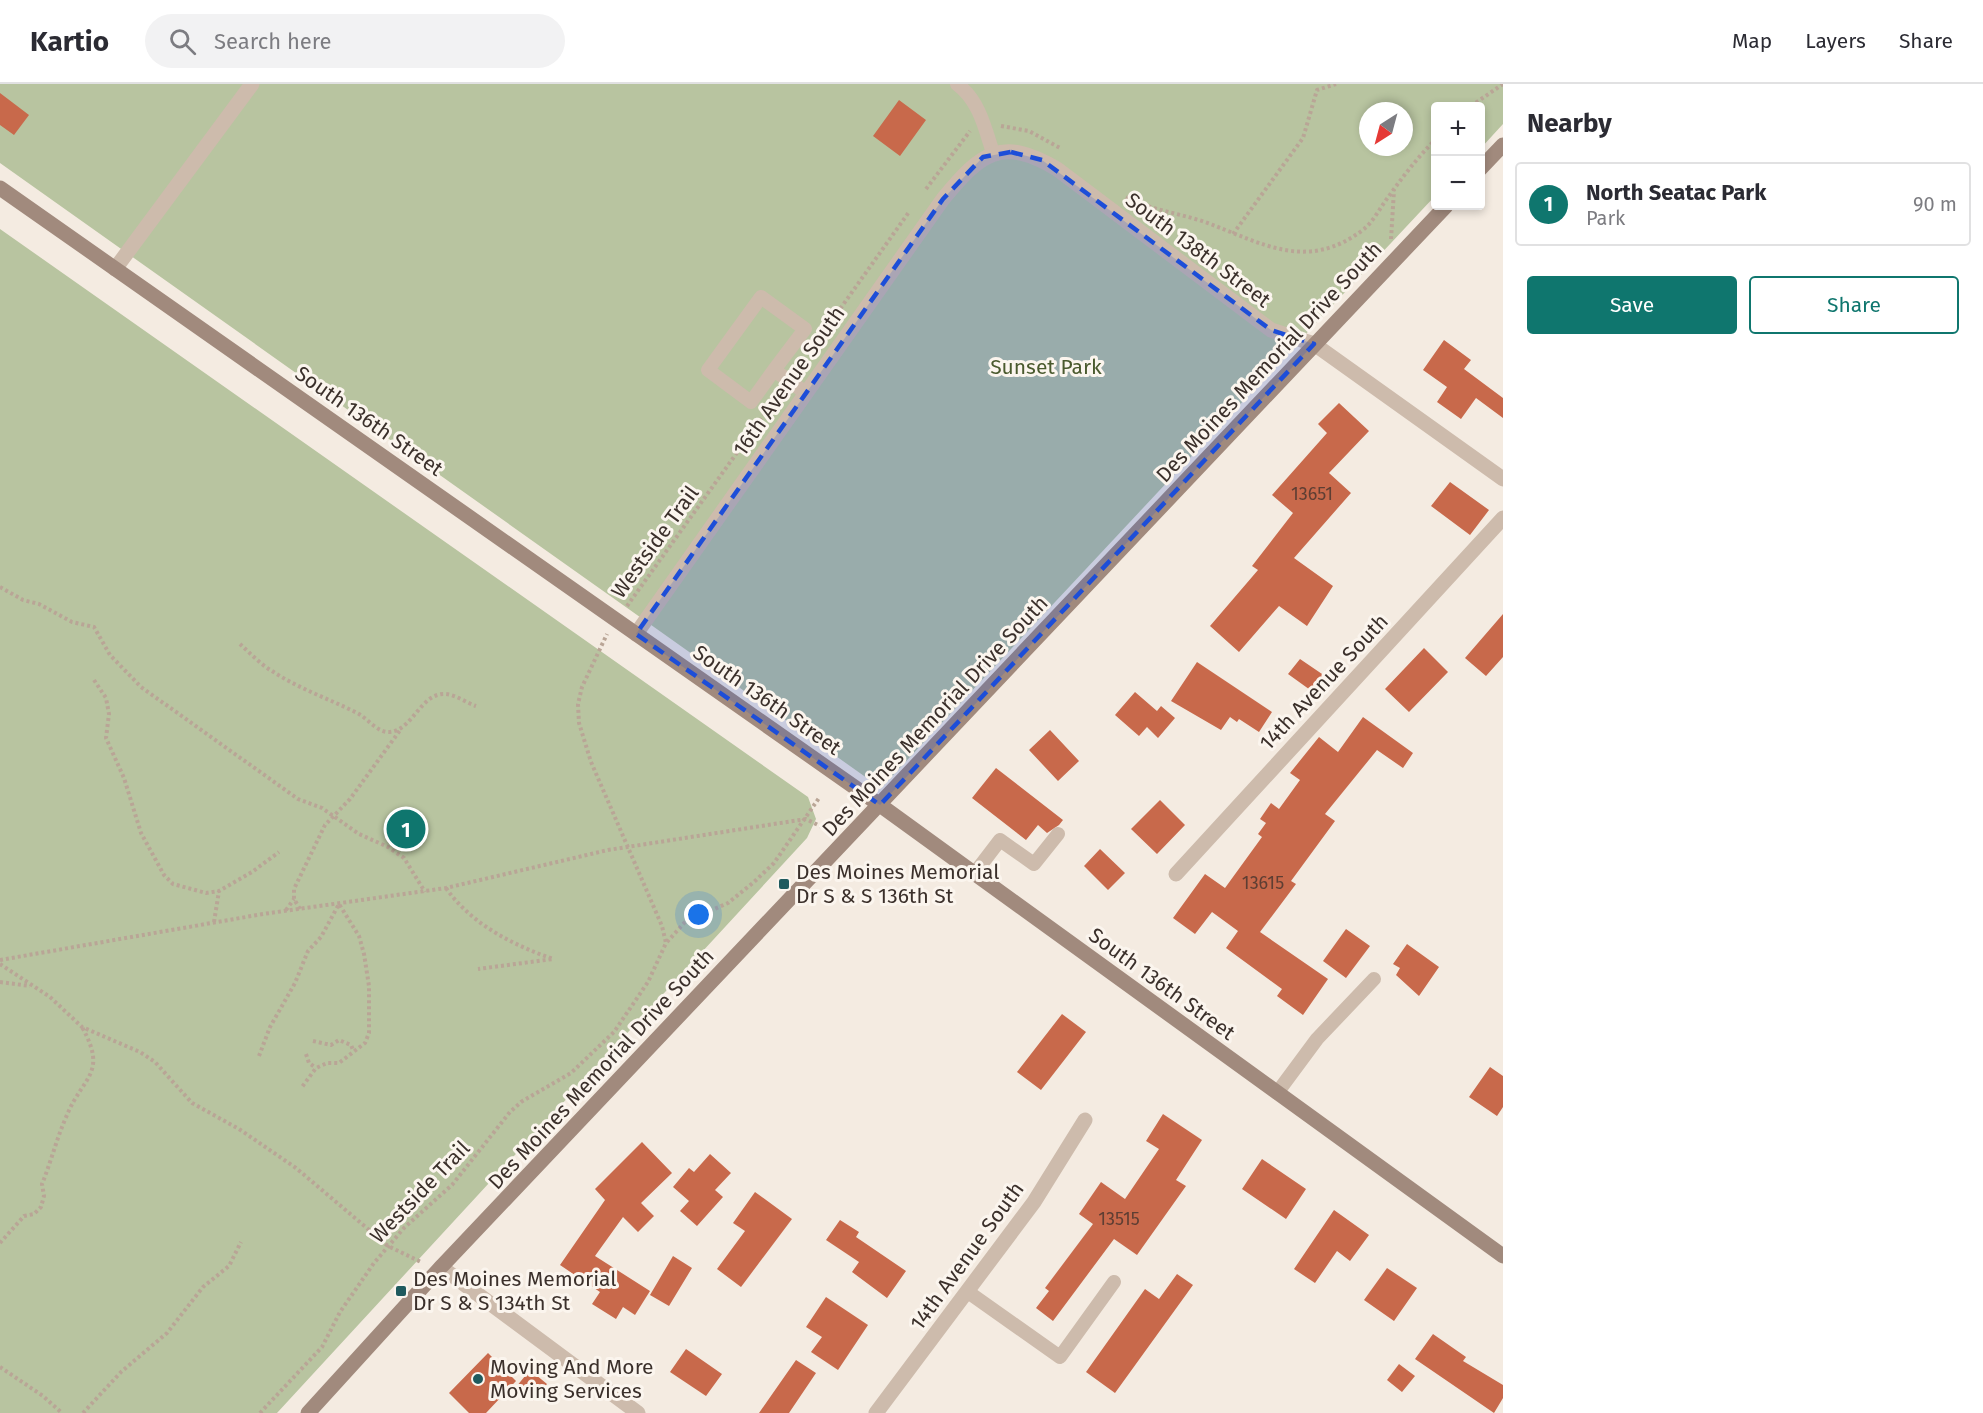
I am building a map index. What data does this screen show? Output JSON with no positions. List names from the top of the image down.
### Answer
{
  "streets": {
    "street": [
      "South 138th Street",
      "Des Moines Memorial Drive South",
      "16th Avenue South",
      "South 136th Street",
      "14th Avenue South"
    ],
    "path": ["Westside Trail"]
  },
  "crossings": [
    ["South 138th Street", "Des Moines Memorial Drive South"],
    ["South 138th Street", "16th Avenue South"],
    ["Des Moines Memorial Drive South", "South 136th Street"],
    ["16th Avenue South", "South 136th Street"],
    ["South 136th Street", "Westside Trail"]
  ],
  "parks": ["Sunset Park"],
  "places": {
    "transit": ["Des Moines Memorial Dr S & S 136th St", "Des Moines Memorial Dr S & S 134th St"],
    "other": ["Moving And More Moving Services"]
  },
  "house_numbers": ["13651", "13615", "13515"],
  "north": "bottom left",
  "page": {
    "header": "Kartio",
    "search": "Search here",
    "nav": ["Map", "Layers", "Share"],
    "heading": "Nearby",
    "map_buttons": ["+", "−"],
    "list": [
      {
        "mark": "1",
        "name": "North Seatac Park",
        "note": "Park",
        "value": "90 m"
      }
    ],
    "buttons": ["Save", "Share"],
    "pins": "1"
  }
}
